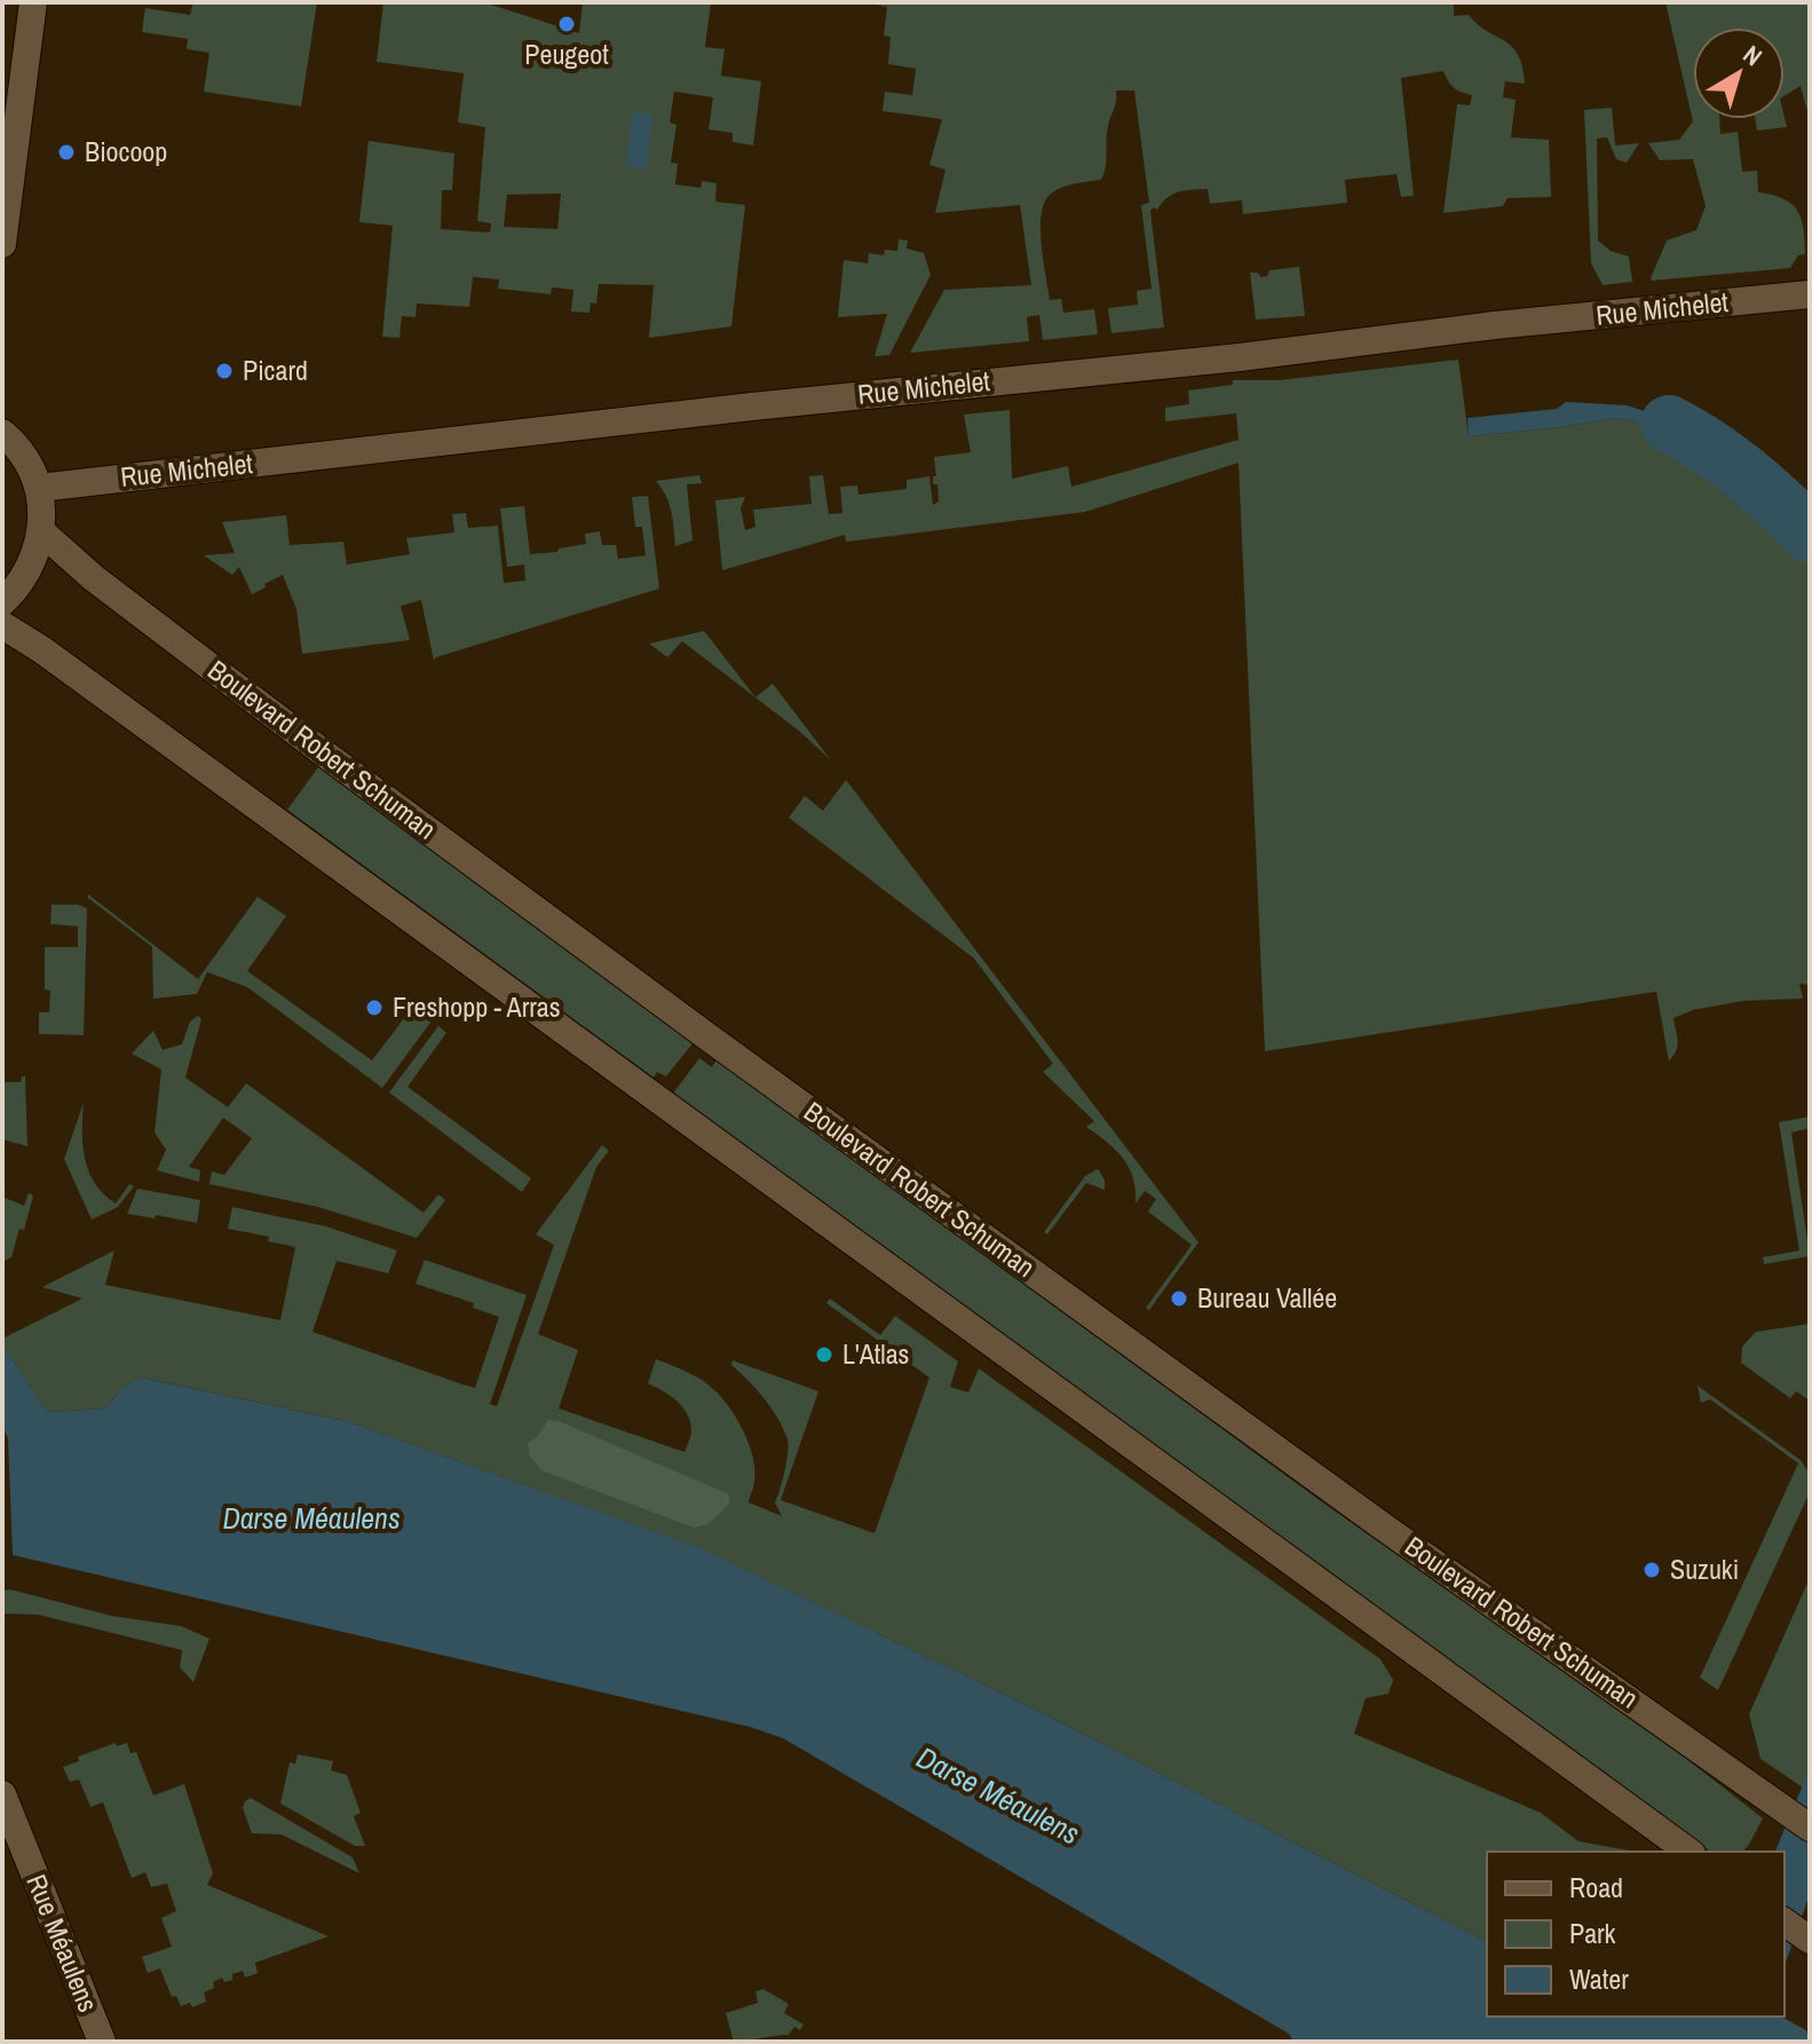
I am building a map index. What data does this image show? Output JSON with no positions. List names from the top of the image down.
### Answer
{
  "streets": {
    "main road": ["Rue Michelet", "Boulevard Robert Schuman", "Rue Méaulens"]
  },
  "water": ["Darse Méaulens"],
  "places": [
    "Peugeot",
    "Biocoop",
    "Picard",
    "Freshopp - Arras",
    "Bureau Vallée",
    "L'Atlas",
    "Suzuki"
  ],
  "legend": ["Road", "Park", "Water"],
  "north": "top right"
}
